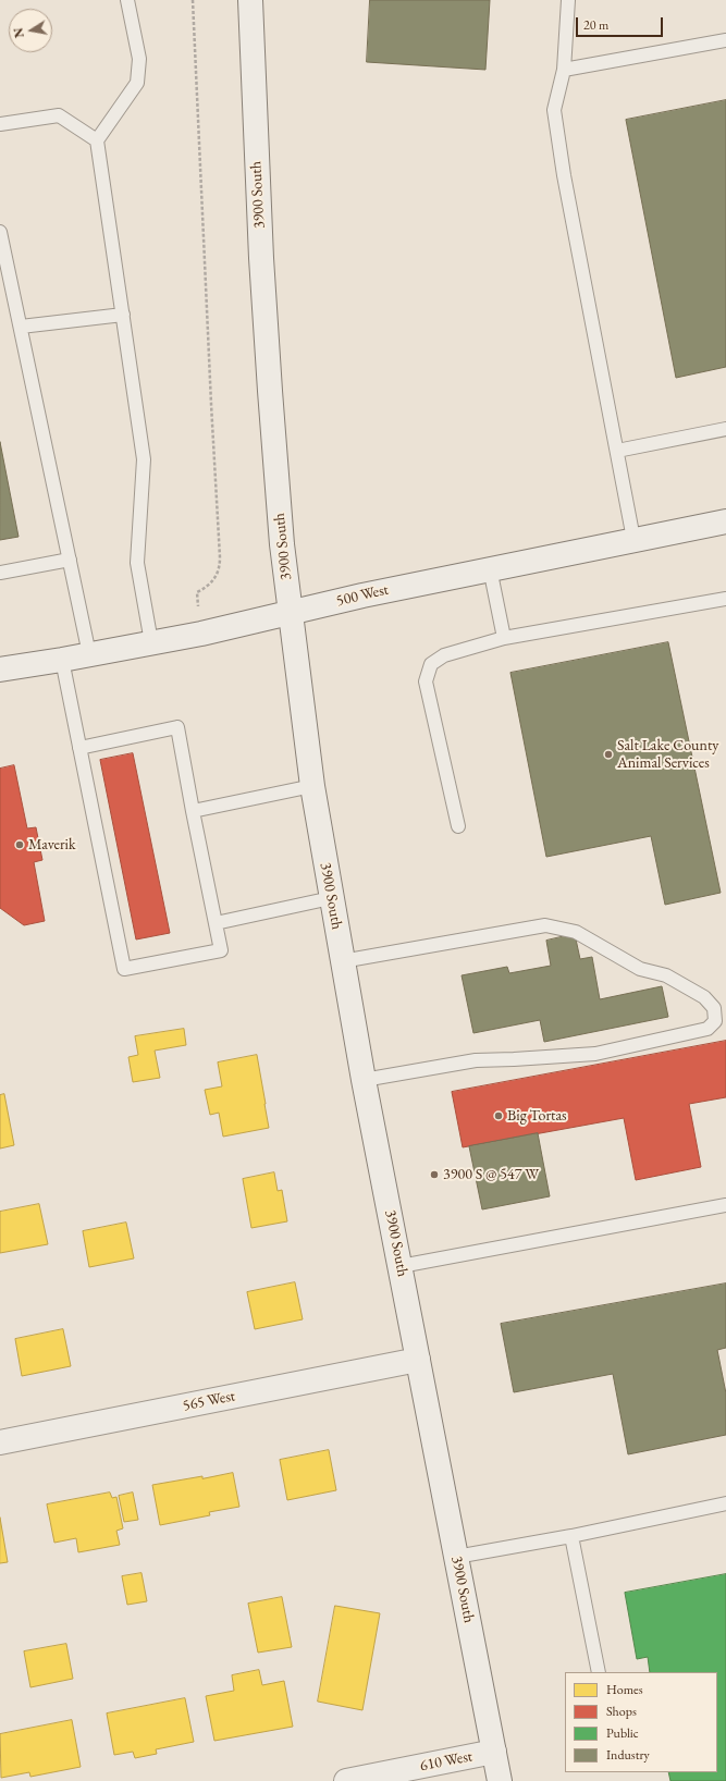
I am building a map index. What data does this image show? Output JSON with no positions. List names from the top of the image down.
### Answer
{
  "streets": {
    "main road": [
      "3900 South",
      "500 West",
      "565 West",
      "610 West"
    ]
  },
  "crossings": [
    ["3900 South", "500 West"],
    ["3900 South", "565 West"],
    ["3900 South", "610 West"]
  ],
  "places": [
    "Salt Lake County Animal Services",
    "Maverik",
    "Big Tortas",
    "3900 S @ 547 W"
  ],
  "legend": [
    "Homes",
    "Shops",
    "Public",
    "Industry"
  ],
  "scale_bar": "20 m",
  "north": "left"
}
